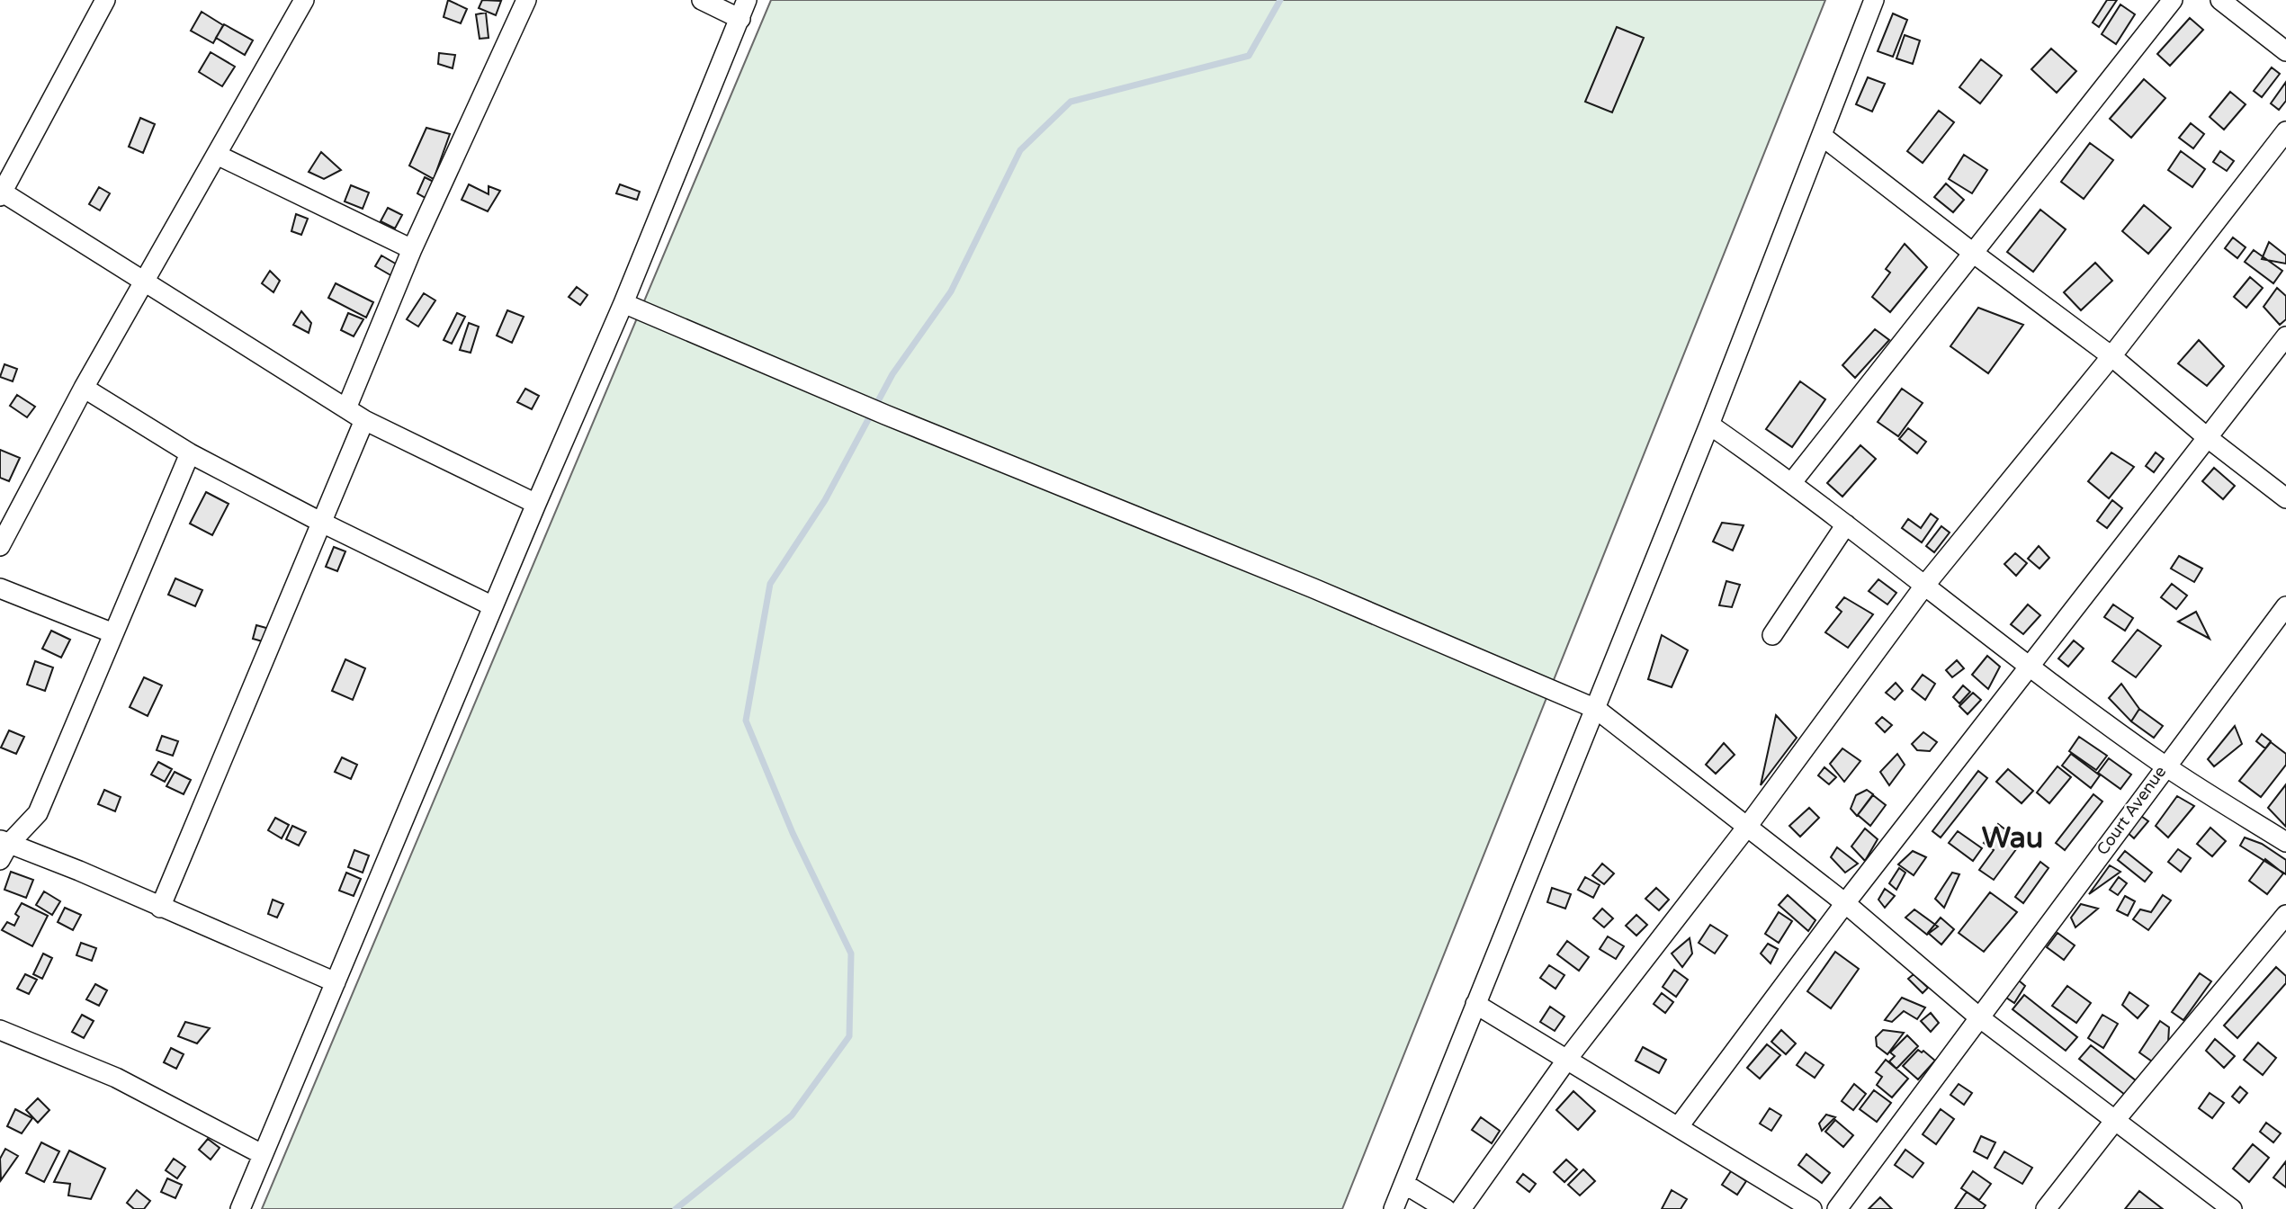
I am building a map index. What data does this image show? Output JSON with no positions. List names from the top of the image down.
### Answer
{
  "streets": {
    "street": ["Court Avenue"]
  },
  "districts": ["Wau"]
}
